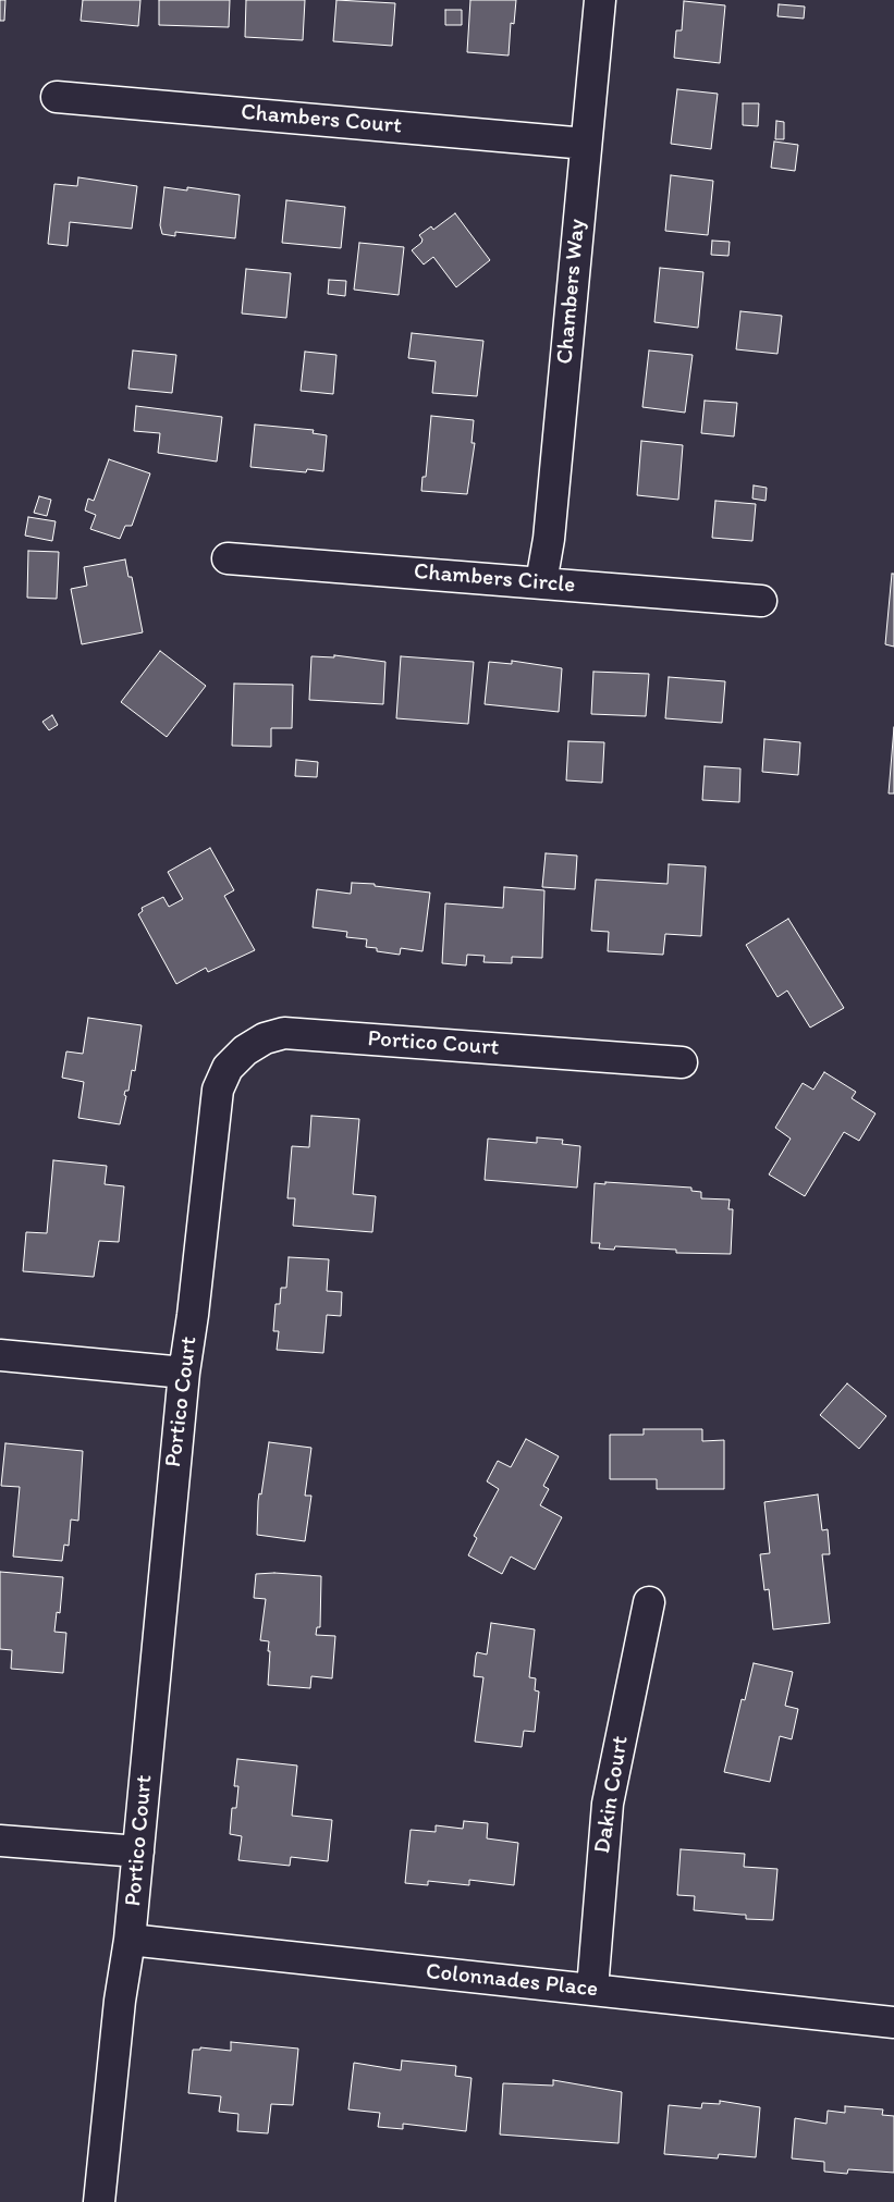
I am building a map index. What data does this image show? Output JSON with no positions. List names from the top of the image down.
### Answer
{
  "streets": {
    "street": [
      "Chambers Court",
      "Chambers Way",
      "Chambers Circle",
      "Portico Court",
      "Dakin Court",
      "Colonnades Place"
    ]
  },
  "crossings": [
    ["Chambers Court", "Chambers Way"],
    ["Chambers Way", "Chambers Circle"],
    ["Portico Court", "Colonnades Place"],
    ["Dakin Court", "Colonnades Place"]
  ]
}
